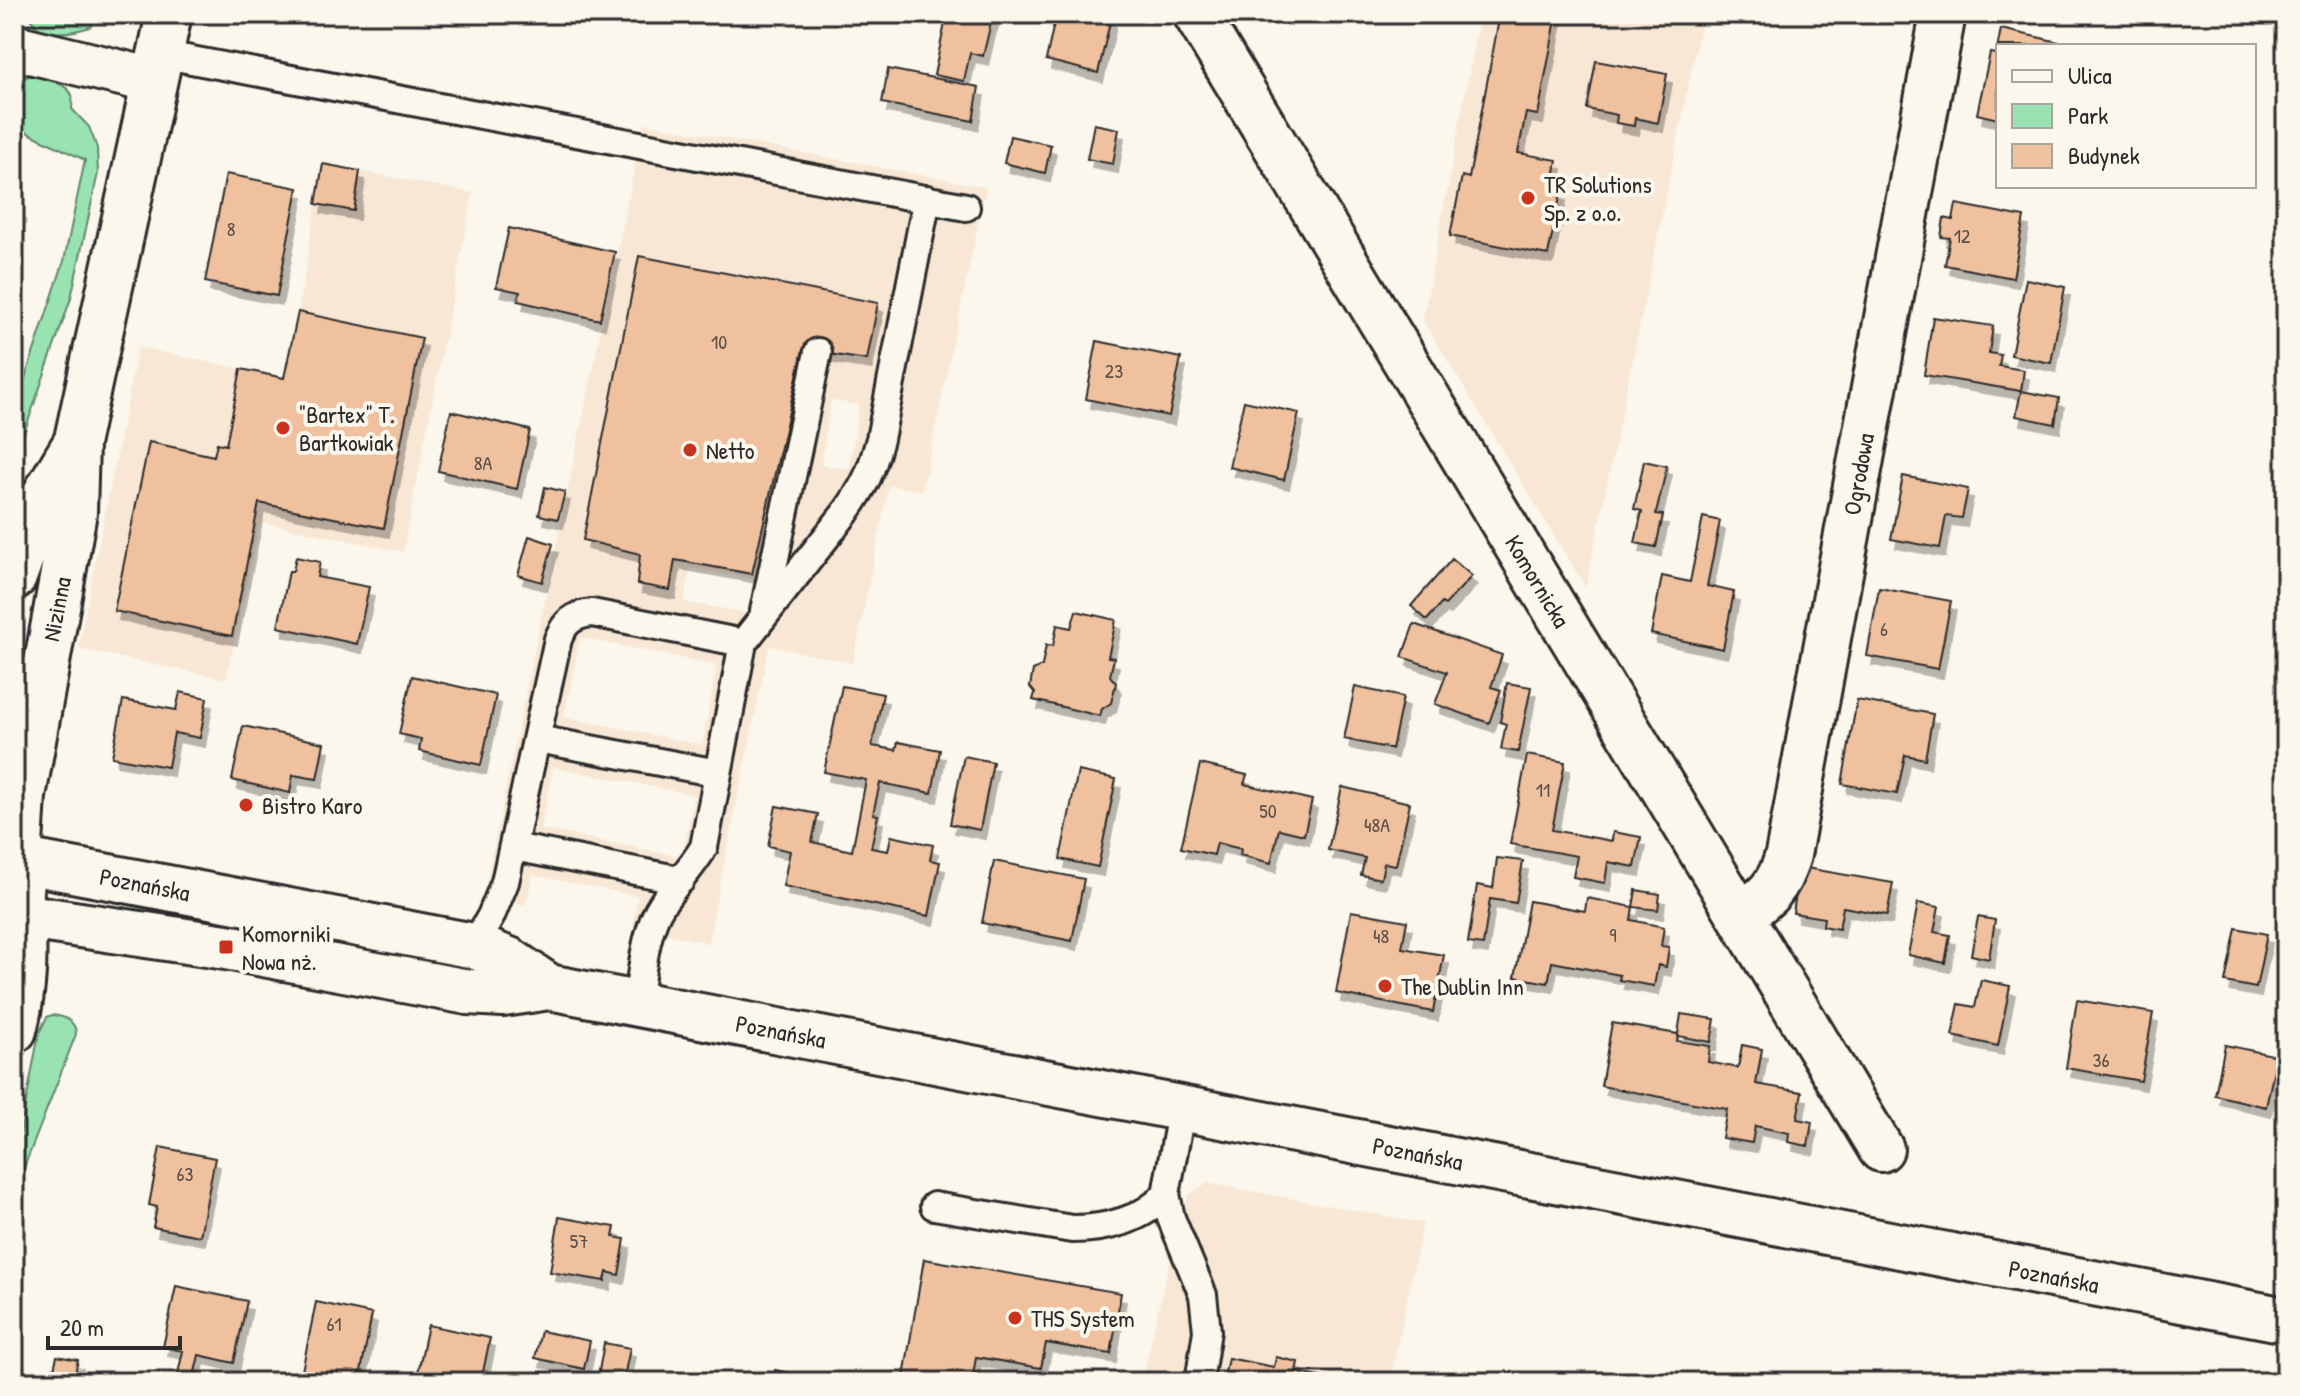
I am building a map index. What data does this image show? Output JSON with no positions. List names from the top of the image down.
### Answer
{
  "streets": {
    "street": [
      "Ogrodowa",
      "Komornicka",
      "Nizinna",
      "Poznańska"
    ]
  },
  "crossings": [
    ["Ogrodowa", "Komornicka"],
    ["Nizinna", "Poznańska"]
  ],
  "places": {
    "other": [
      "TR Solutions Sp. z o.o.",
      "\"Bartex\" T. Bartkowiak",
      "Netto",
      "Bistro Karo",
      "The Dublin Inn",
      "THS System"
    ],
    "transit": ["Komorniki Nowa nż."]
  },
  "house_numbers": [
    "8",
    "12",
    "10",
    "23",
    "8A",
    "6",
    "11",
    "50",
    "48A",
    "9",
    "48",
    "36",
    "63",
    "57",
    "61"
  ],
  "legend": ["Ulica", "Park", "Budynek"],
  "scale_bar": "20 m"
}
